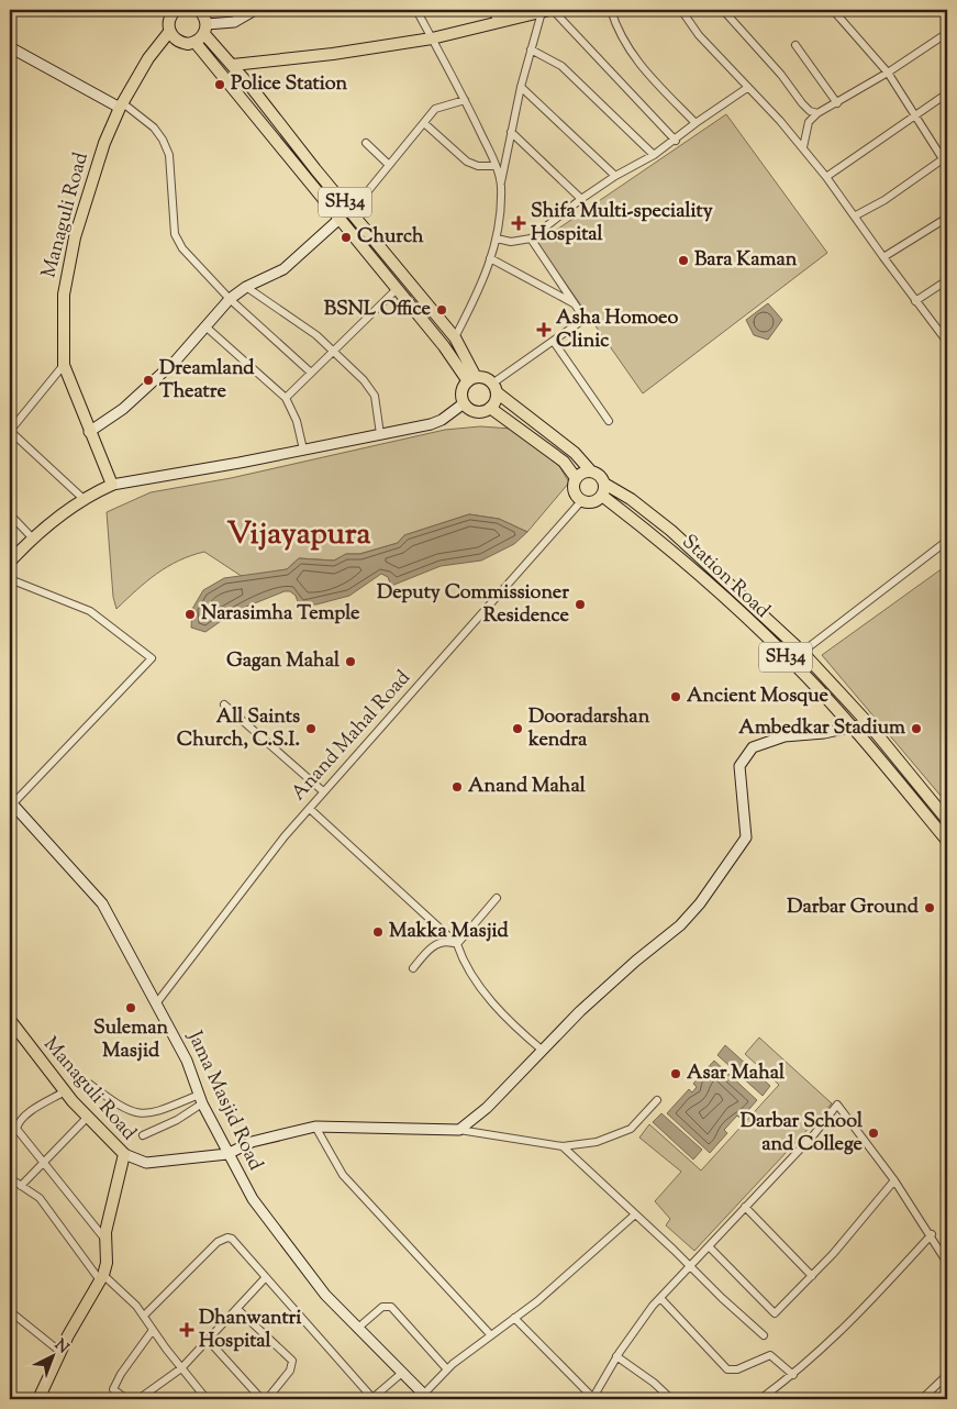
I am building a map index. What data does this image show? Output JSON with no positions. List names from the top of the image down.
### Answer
{
  "streets": {
    "main road": ["SH34", "Managuli Road", "Station Road"],
    "street": ["Anand Mahal Road", "Jama Masjid Road"]
  },
  "crossings": [
    ["SH34", "Station Road"],
    ["SH34", "Anand Mahal Road"],
    ["Station Road", "Anand Mahal Road"],
    ["Anand Mahal Road", "Jama Masjid Road"]
  ],
  "districts": ["Vijayapura"],
  "places": {
    "other": [
      "Police Station",
      "Church",
      "Bara Kaman",
      "BSNL Office",
      "Dreamland Theatre",
      "Deputy Commissioner Residence",
      "Narasimha Temple",
      "Gagan Mahal",
      "Ancient Mosque",
      "All Saints Church, C.S.I.",
      "Dooradarshan kendra",
      "Ambedkar Stadium",
      "Anand Mahal",
      "Darbar Ground",
      "Makka Masjid",
      "Suleman Masjid",
      "Asar Mahal",
      "Darbar School and College"
    ],
    "health": ["Shifa Multi-speciality Hospital", "Asha Homoeo Clinic", "Dhanwantri Hospital"]
  },
  "north": "top right"
}
